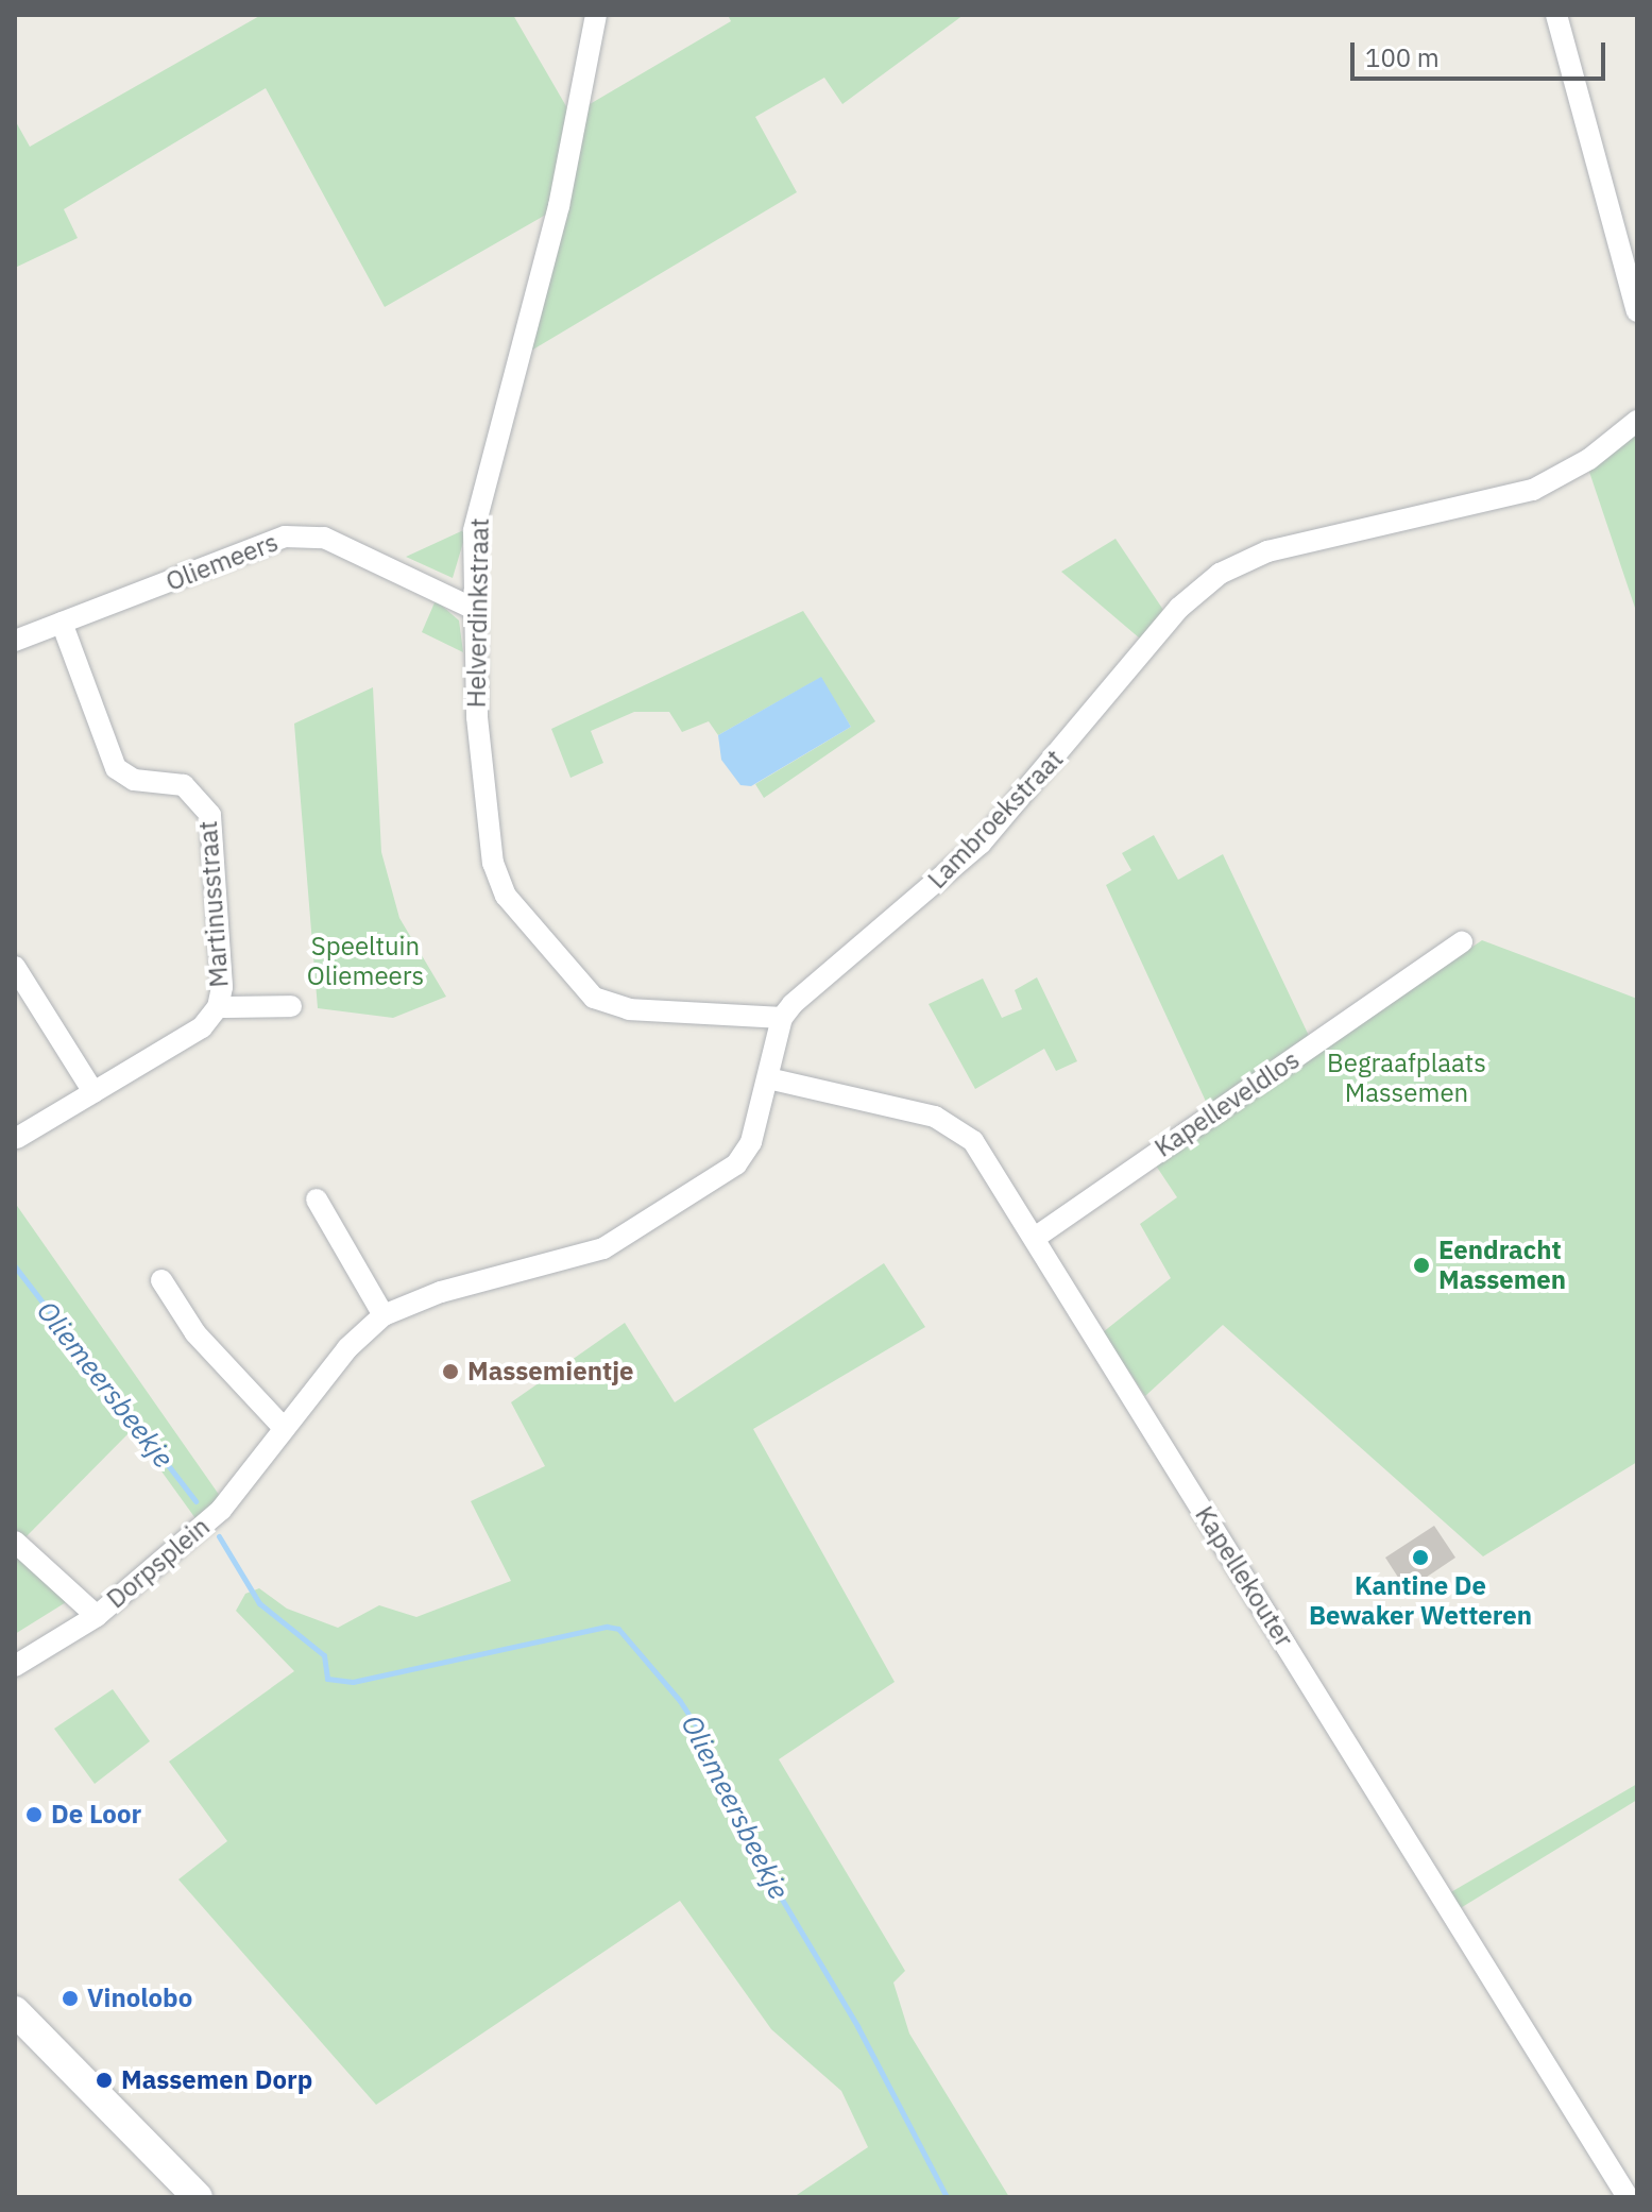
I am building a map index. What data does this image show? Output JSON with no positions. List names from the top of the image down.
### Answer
{
  "streets": {
    "street": [
      "Oliemeers",
      "Helverdinkstraat",
      "Lambroekstraat",
      "Martinusstraat",
      "Kapelleveldlos",
      "Dorpsplein",
      "Kapellekouter"
    ]
  },
  "crossings": [
    ["Oliemeers", "Helverdinkstraat"],
    ["Oliemeers", "Martinusstraat"],
    ["Helverdinkstraat", "Lambroekstraat"],
    ["Lambroekstraat", "Dorpsplein"],
    ["Lambroekstraat", "Kapellekouter"],
    ["Kapelleveldlos", "Kapellekouter"]
  ],
  "water": ["Oliemeersbeekje"],
  "parks": ["Speeltuin Oliemeers", "Begraafplaats Massemen"],
  "places": [
    "Eendracht Massemen",
    "Massemientje",
    "Kantine De Bewaker Wetteren",
    "De Loor",
    "Vinolobo",
    "Massemen Dorp"
  ],
  "scale_bar": "100 m"
}
